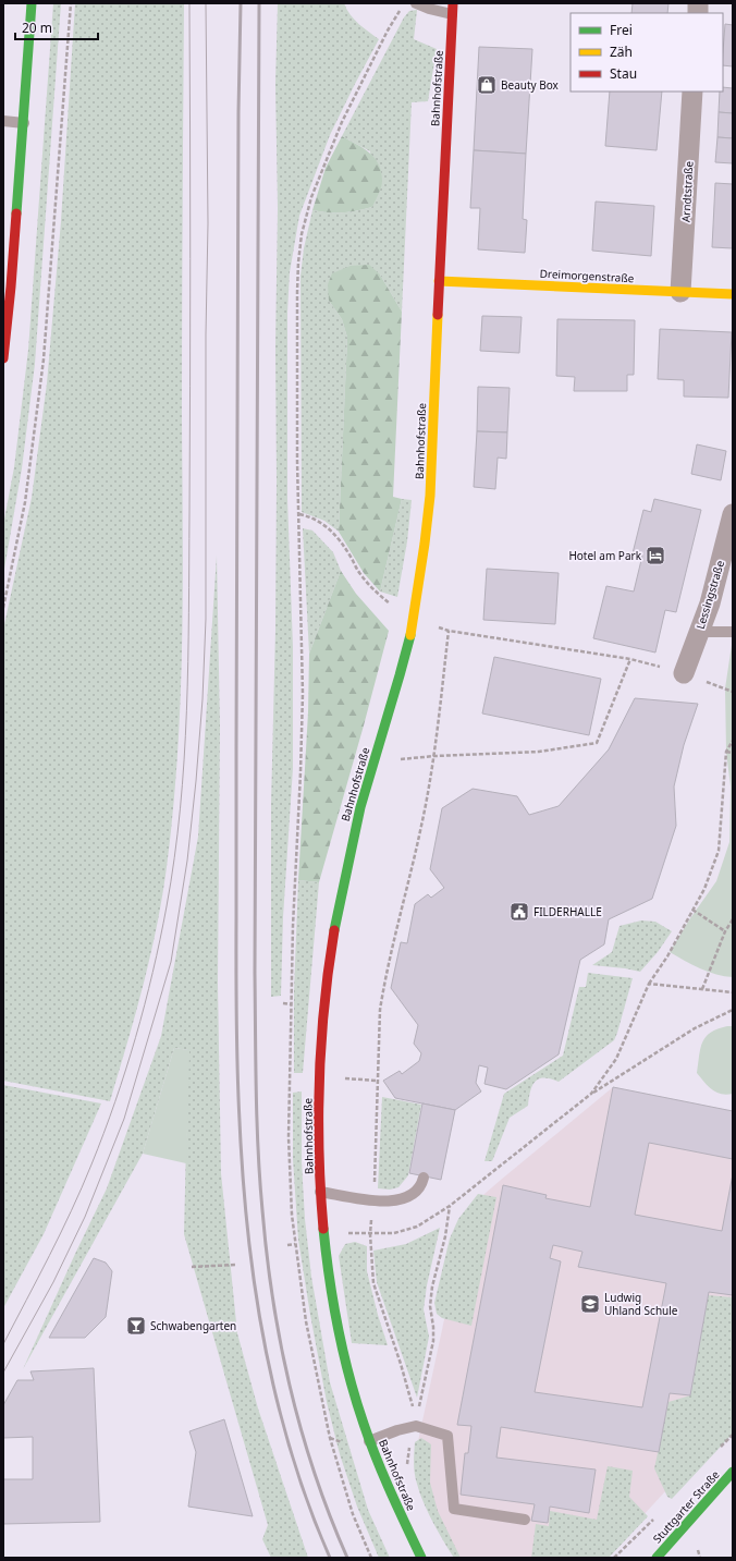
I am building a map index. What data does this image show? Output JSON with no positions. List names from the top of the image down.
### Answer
{
  "streets": {
    "street": [
      "Bahnhofstraße",
      "Arndtstraße",
      "Dreimorgenstraße",
      "Lessingstraße",
      "Stuttgarter Straße"
    ]
  },
  "crossings": [
    ["Bahnhofstraße", "Dreimorgenstraße"],
    ["Arndtstraße", "Dreimorgenstraße"]
  ],
  "places": {
    "shop": ["Beauty Box"],
    "hotel": ["Hotel am Park"],
    "public building": ["FILDERHALLE"],
    "school or university": ["Ludwig Uhland Schule"],
    "bar": ["Schwabengarten"]
  },
  "legend": ["Frei", "Zäh", "Stau"],
  "scale_bar": "20 m"
}
